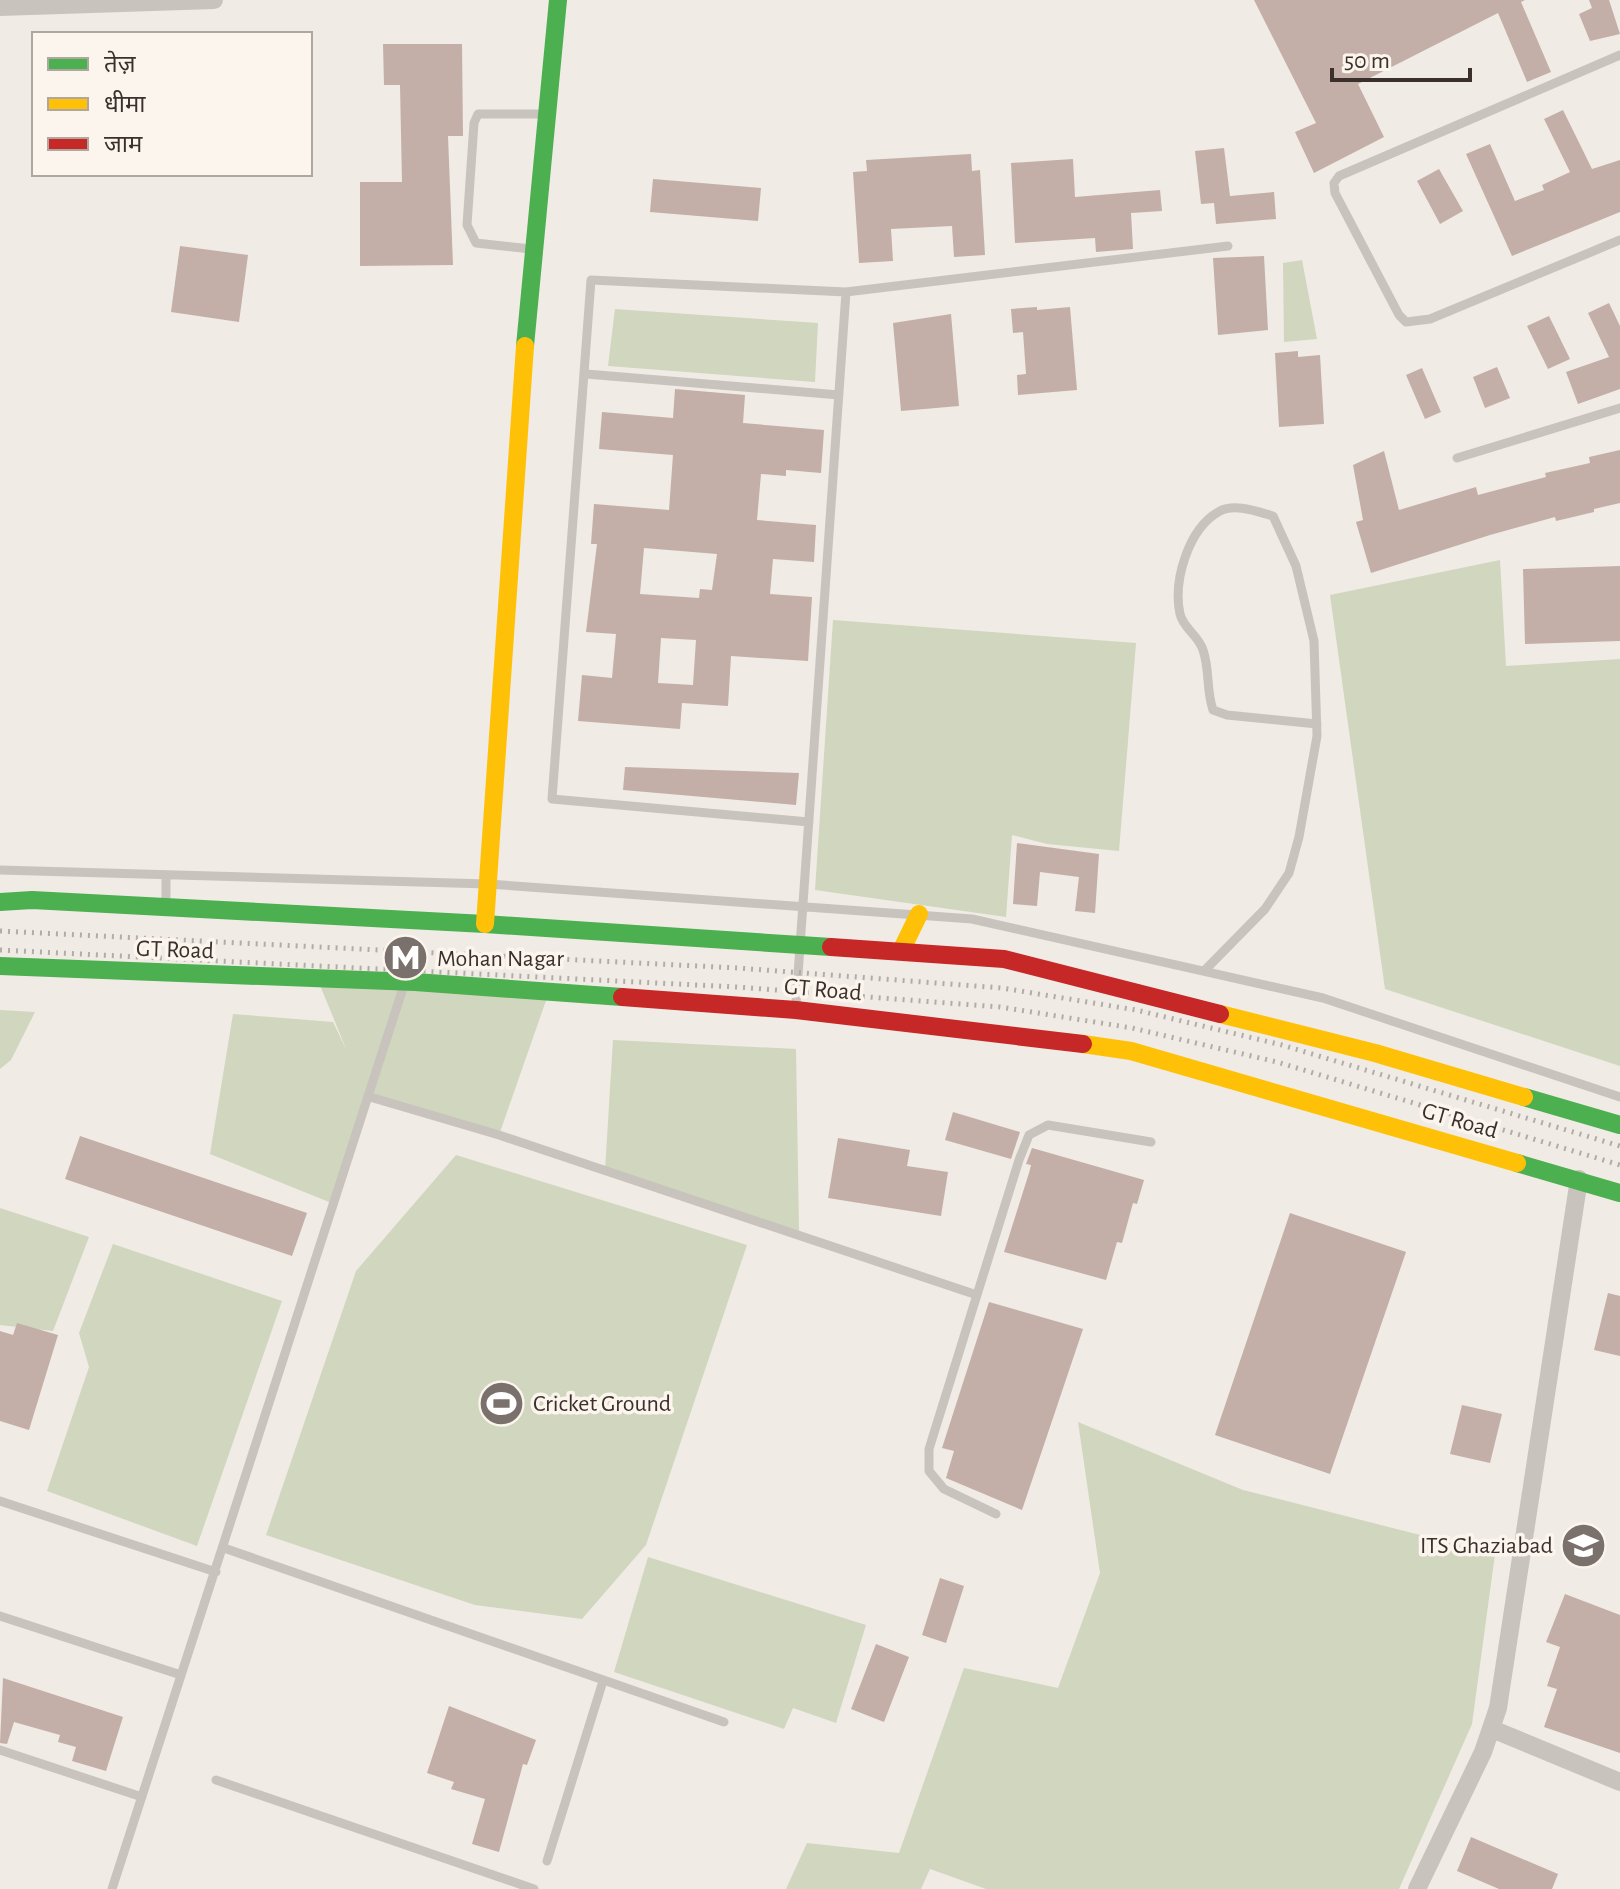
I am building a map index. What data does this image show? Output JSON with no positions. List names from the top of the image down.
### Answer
{
  "streets": {
    "main road": ["GT Road"]
  },
  "places": {
    "metro station": ["Mohan Nagar"],
    "sports": ["Cricket Ground"],
    "school or university": ["ITS Ghaziabad"]
  },
  "legend": ["तेज़", "धीमा", "जाम"],
  "scale_bar": "50 m"
}
